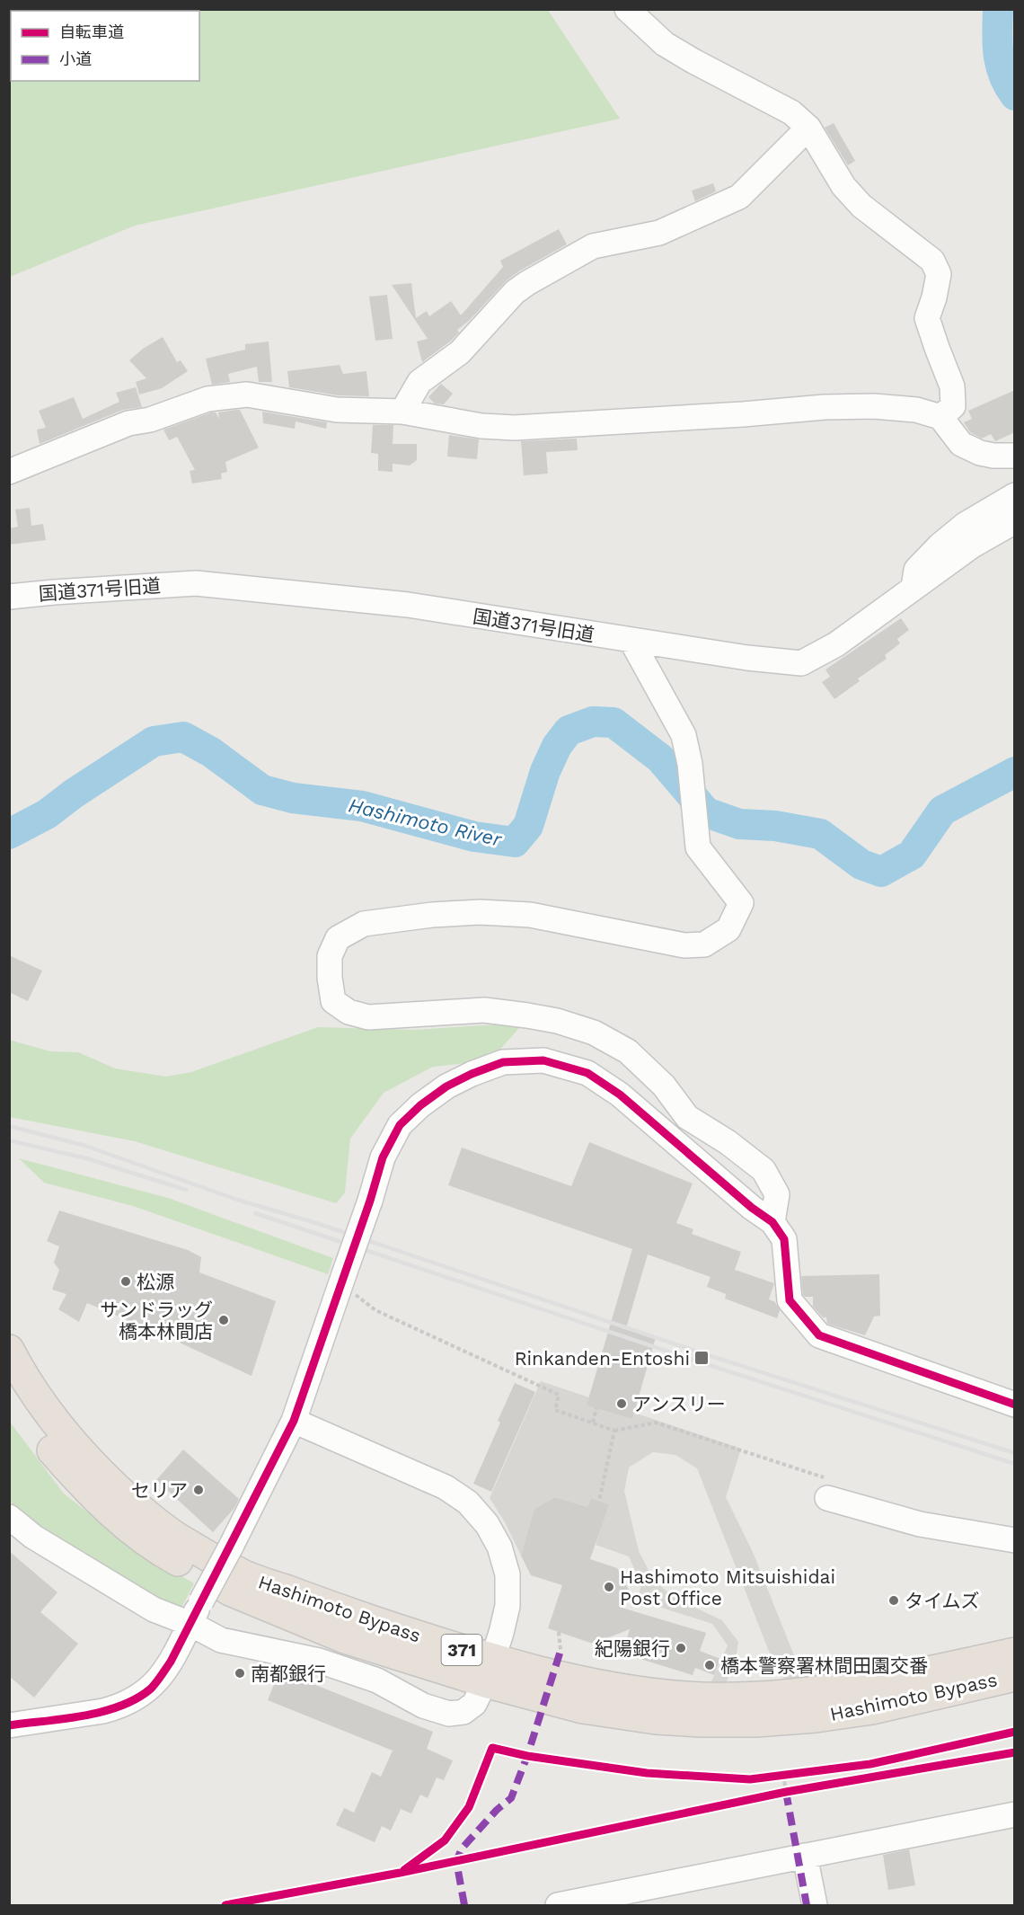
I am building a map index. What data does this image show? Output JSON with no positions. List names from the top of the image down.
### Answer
{
  "streets": {
    "highway": ["Hashimoto Bypass", "371"],
    "street": ["国道371号旧道"]
  },
  "water": ["Hashimoto River"],
  "places": {
    "other": [
      "松源",
      "サンドラッグ 橋本林間店",
      "アンスリー",
      "セリア",
      "Hashimoto Mitsuishidai Post Office",
      "タイムズ",
      "紀陽銀行",
      "橋本警察署林間田園交番",
      "南都銀行"
    ],
    "transit": ["Rinkanden-Entoshi"]
  },
  "legend": ["自転車道", "小道"]
}
